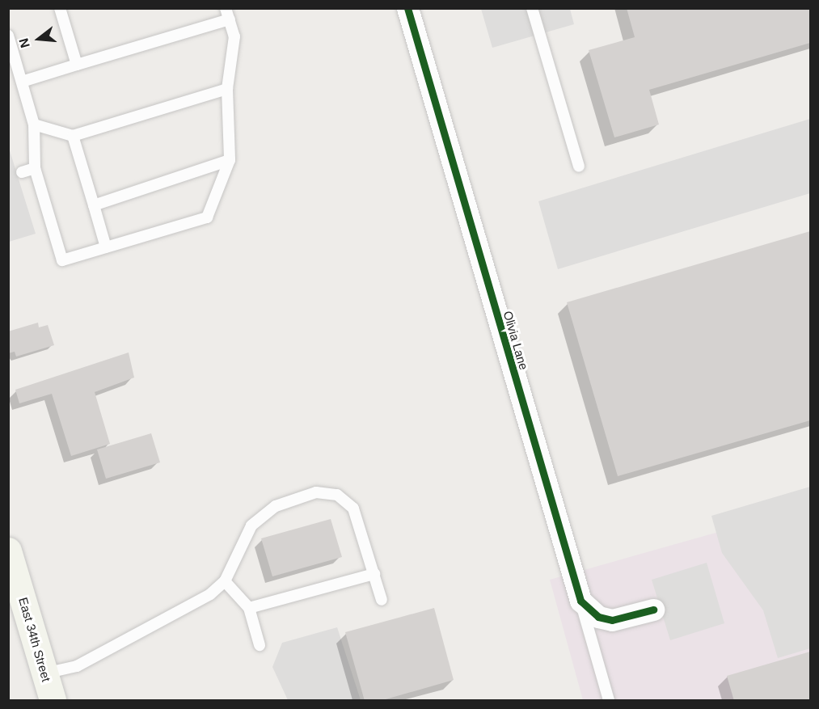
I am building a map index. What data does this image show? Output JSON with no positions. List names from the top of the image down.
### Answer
{
  "streets": {
    "main road": ["East 34th Street"],
    "street": ["Olivia Lane"]
  },
  "north": "left"
}
